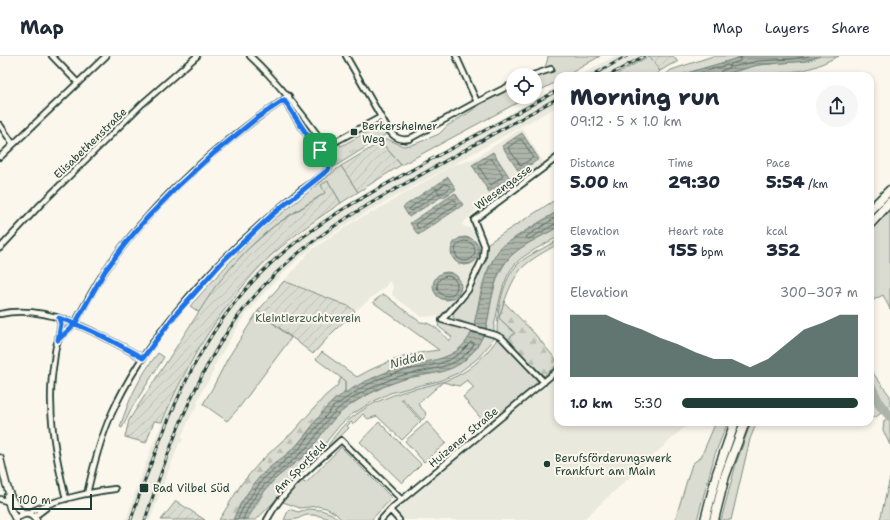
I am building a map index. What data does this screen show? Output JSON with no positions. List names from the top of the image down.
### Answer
{
  "streets": {
    "street": [
      "Elisabethenstraße",
      "Wiesengasse",
      "Huizener Straße",
      "Am Sportfeld"
    ]
  },
  "crossings": [
    ["Wiesengasse", "Huizener Straße"],
    ["Huizener Straße", "Am Sportfeld"]
  ],
  "water": ["Nidda"],
  "parks": ["Kleintierzuchtverein"],
  "places": {
    "transit": ["Berkersheimer Weg", "Bad Vilbel Süd"],
    "other": ["Berufsförderungswerk Frankfurt am Main"]
  },
  "scale_bar": "100 m",
  "page": {
    "header": "Map",
    "nav": ["Map", "Layers", "Share"],
    "heading": ["Morning run", "09:12 · 5 × 1.0 km"],
    "stats": [
      ["Distance", "5.00 km"],
      ["Time", "29:30"],
      ["Pace", "5:54 /km"],
      ["Elevation", "35 m"],
      ["Heart rate", "155 bpm"],
      ["kcal", "352"]
    ],
    "chart": ["Elevation", "300–307 m"],
    "list": [
      {
        "name": "1.0 km",
        "note": "5:30"
      }
    ],
    "scale": "100 m"
  }
}
